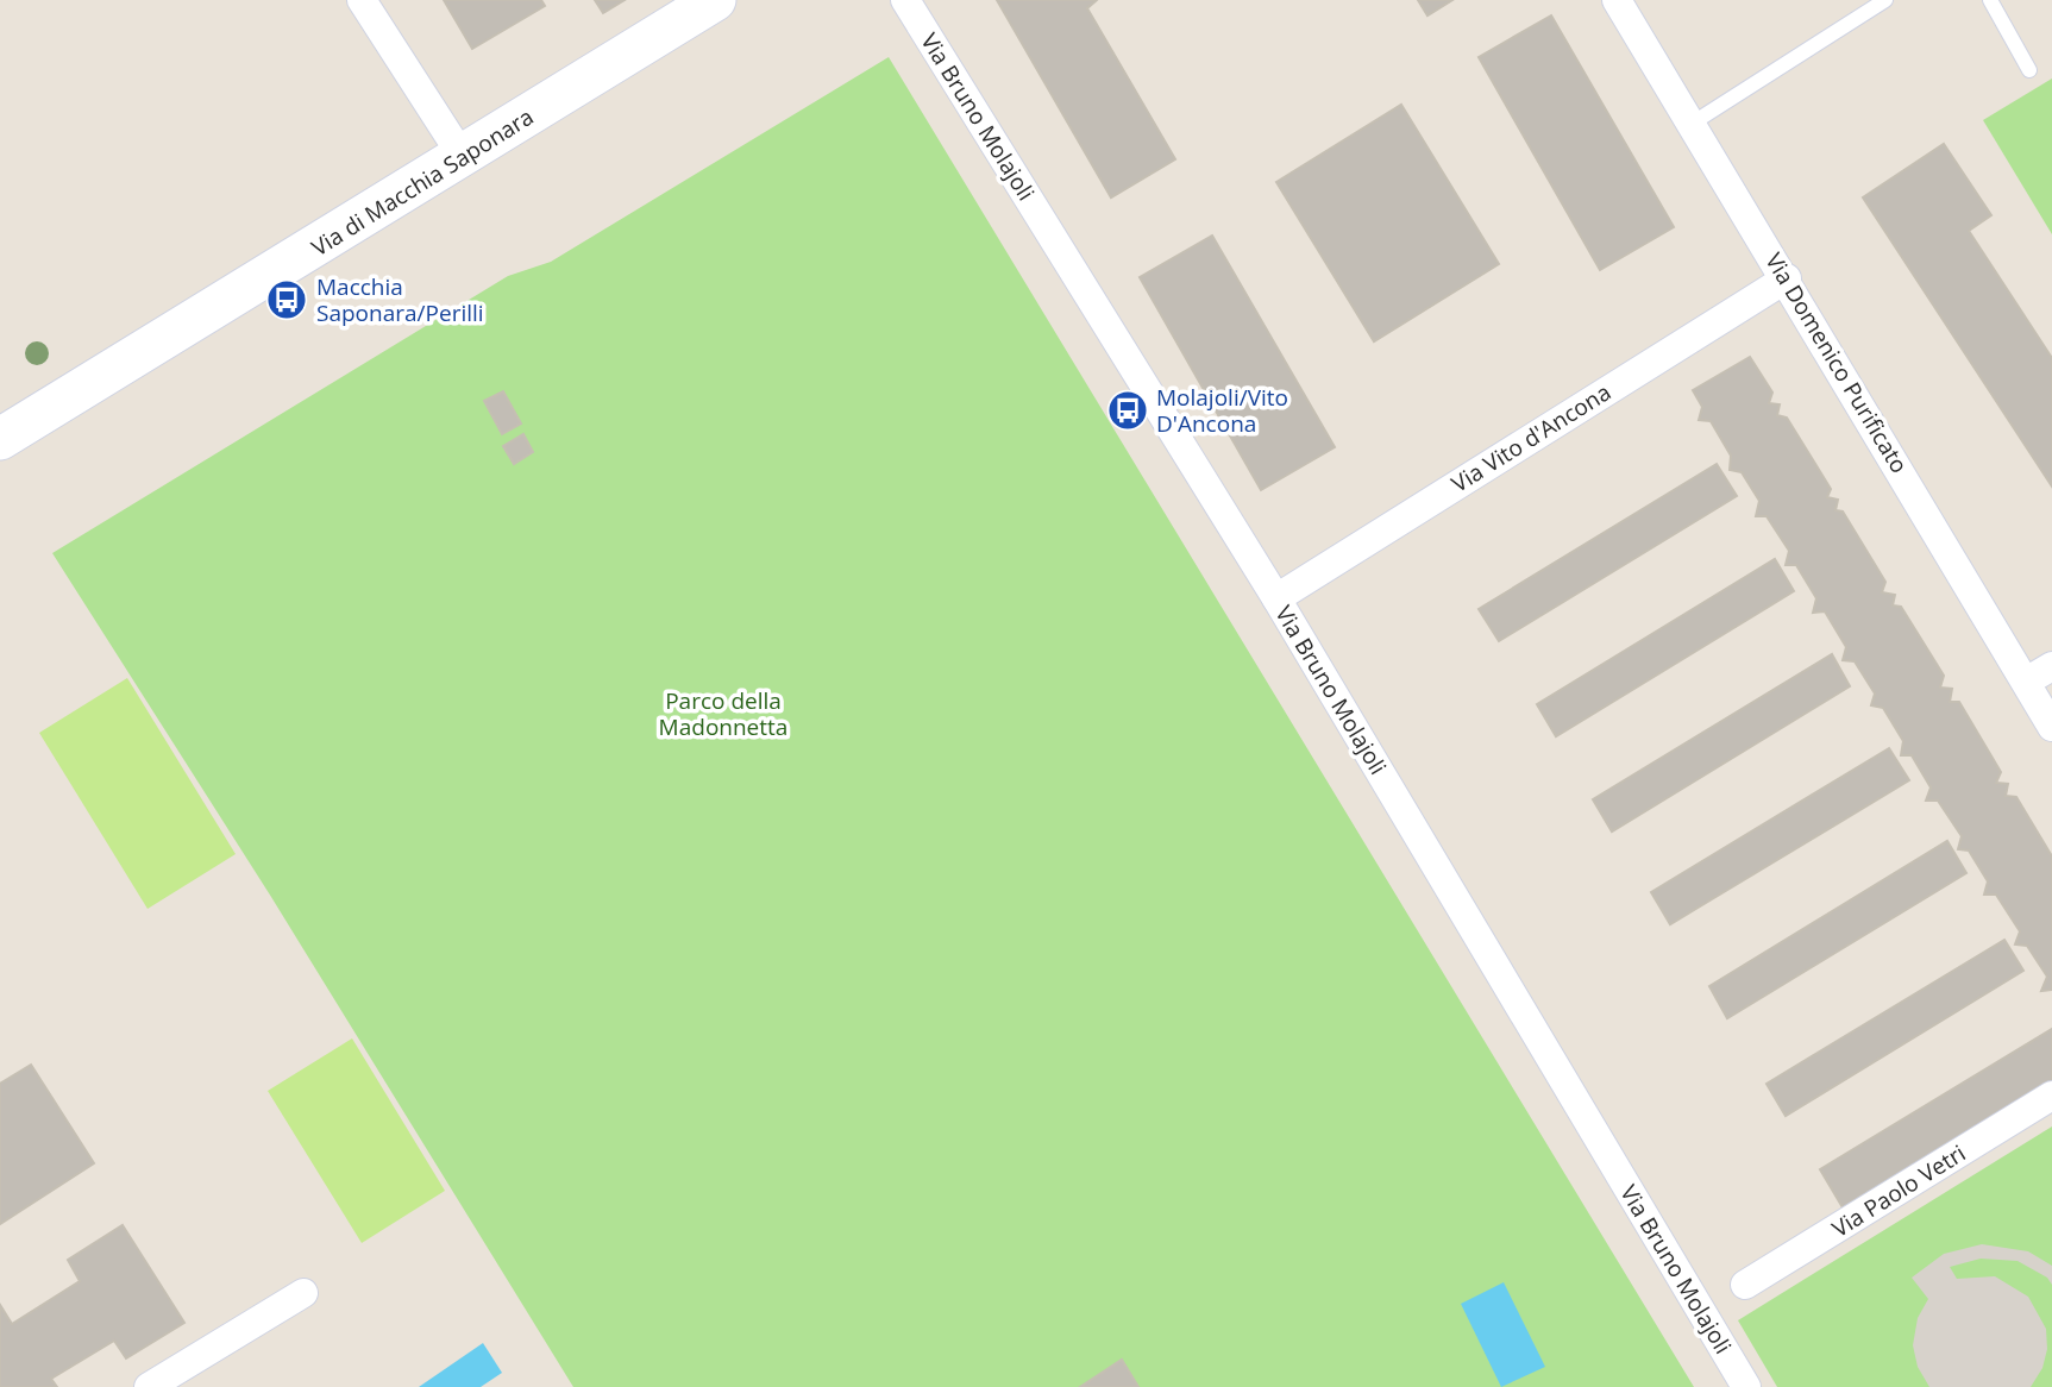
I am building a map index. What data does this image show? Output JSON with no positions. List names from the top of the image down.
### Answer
{
  "streets": {
    "street": [
      "Via Bruno Molajoli",
      "Via di Macchia Saponara",
      "Via Domenico Purificato",
      "Via Vito d'Ancona",
      "Via Paolo Vetri"
    ]
  },
  "crossings": [
    ["Via Bruno Molajoli", "Via Vito d'Ancona"],
    ["Via Domenico Purificato", "Via Vito d'Ancona"]
  ],
  "parks": ["Parco della Madonnetta"],
  "places": {
    "bus stop": ["Macchia Saponara/Perilli", "Molajoli/Vito D'Ancona"]
  }
}
